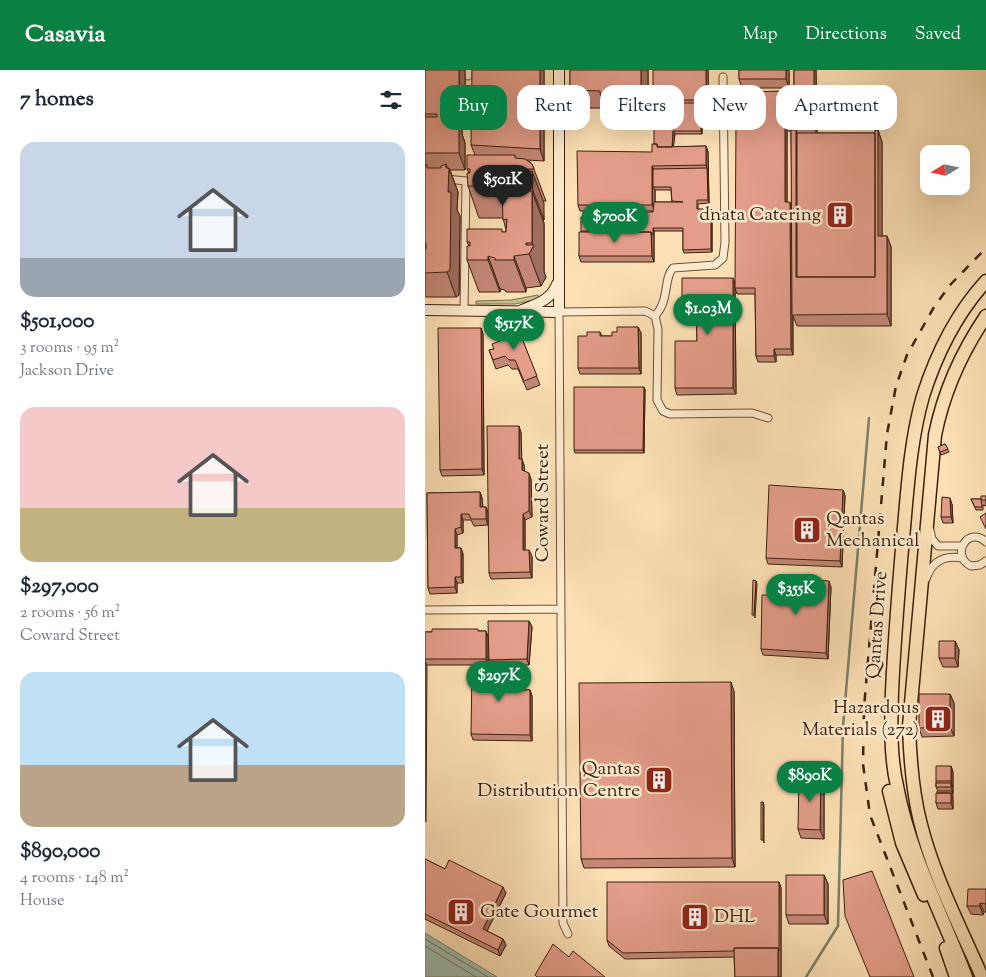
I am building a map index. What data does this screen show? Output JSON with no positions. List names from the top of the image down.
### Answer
{
  "streets": {
    "highway": ["Qantas Drive"],
    "main road": ["Coward Street"]
  },
  "places": {
    "building": [
      "dnata Catering",
      "Qantas Mechanical",
      "Hazardous Materials (272)",
      "Qantas Distribution Centre",
      "Gate Gourmet",
      "DHL"
    ]
  },
  "north": "left",
  "page": {
    "header": "Casavia",
    "nav": ["Map", "Directions", "Saved"],
    "heading": "7 homes",
    "chip": [
      "Buy",
      "Rent",
      "Filters",
      "New",
      "Apartment"
    ],
    "list": [
      {
        "name": "$501,000",
        "note": "3 rooms · 95 m² · Jackson Drive"
      },
      {
        "name": "$297,000",
        "note": "2 rooms · 56 m² · Coward Street"
      },
      {
        "name": "$890,000",
        "note": "4 rooms · 148 m² · House"
      }
    ],
    "price": [
      "$501K",
      "$700K",
      "$1.03M",
      "$517K",
      "$355K",
      "$297K",
      "$890K"
    ]
  }
}
